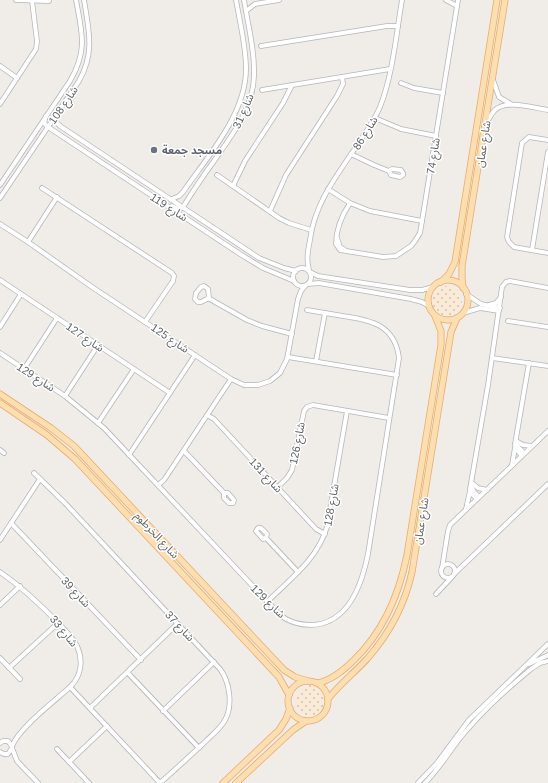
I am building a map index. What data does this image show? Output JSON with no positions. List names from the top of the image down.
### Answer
{
  "streets": {
    "main road": ["شارع عمان", "شارع الخرطوم"],
    "street": [
      "شارع 108",
      "شارع 31",
      "شارع 86",
      "شارع 74",
      "شارع 119",
      "شارع 127",
      "شارع 125",
      "شارع 129",
      "شارع 126",
      "شارع 131",
      "شارع 128",
      "شارع 39",
      "شارع 37",
      "شارع 33"
    ]
  },
  "crossings": [
    ["شارع 108", "شارع 119"],
    ["شارع 31", "شارع 119"],
    ["شارع 86", "شارع 119"],
    ["شارع 86", "شارع 125"],
    ["شارع عمان", "شارع الخرطوم"],
    ["شارع 119", "شارع 125"],
    ["شارع 129", "شارع 126"],
    ["شارع 129", "شارع 128"],
    ["شارع 126", "شارع 131"],
    ["شارع 126", "شارع 128"],
    ["شارع 131", "شارع 128"]
  ],
  "places": ["مسجد جمعة"]
}
